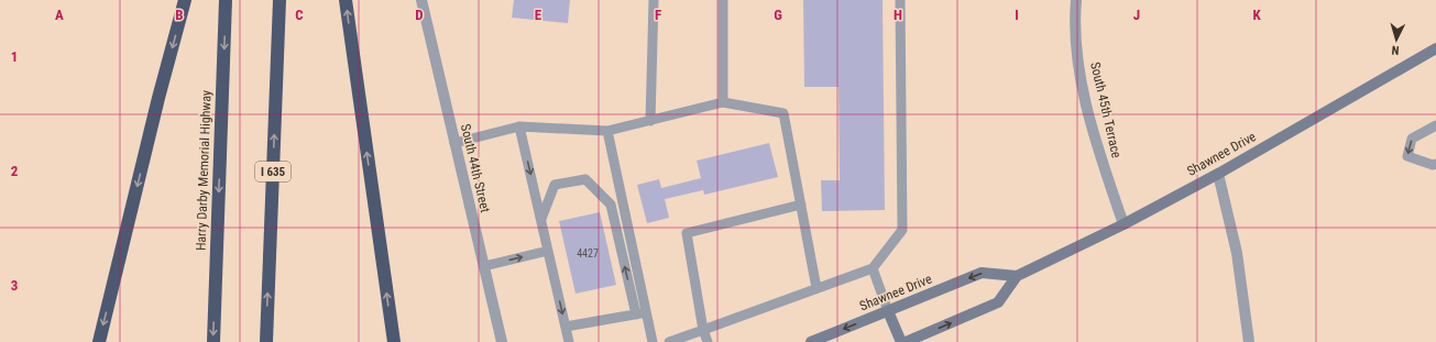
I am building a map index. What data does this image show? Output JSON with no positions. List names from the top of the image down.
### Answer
{
  "streets": {
    "highway": ["Harry Darby Memorial Highway", "I 635"],
    "main road": ["Shawnee Drive"],
    "street": ["South 45th Terrace", "South 44th Street"]
  },
  "crossings": [
    ["South 45th Terrace", "Shawnee Drive"]
  ],
  "house_numbers": ["4427"],
  "north": "bottom",
  "grid": {
    "columns": [
      "A",
      "B",
      "C",
      "D",
      "E",
      "F",
      "G",
      "H",
      "I",
      "J",
      "K"
    ],
    "rows": ["1", "2", "3"]
  }
}
